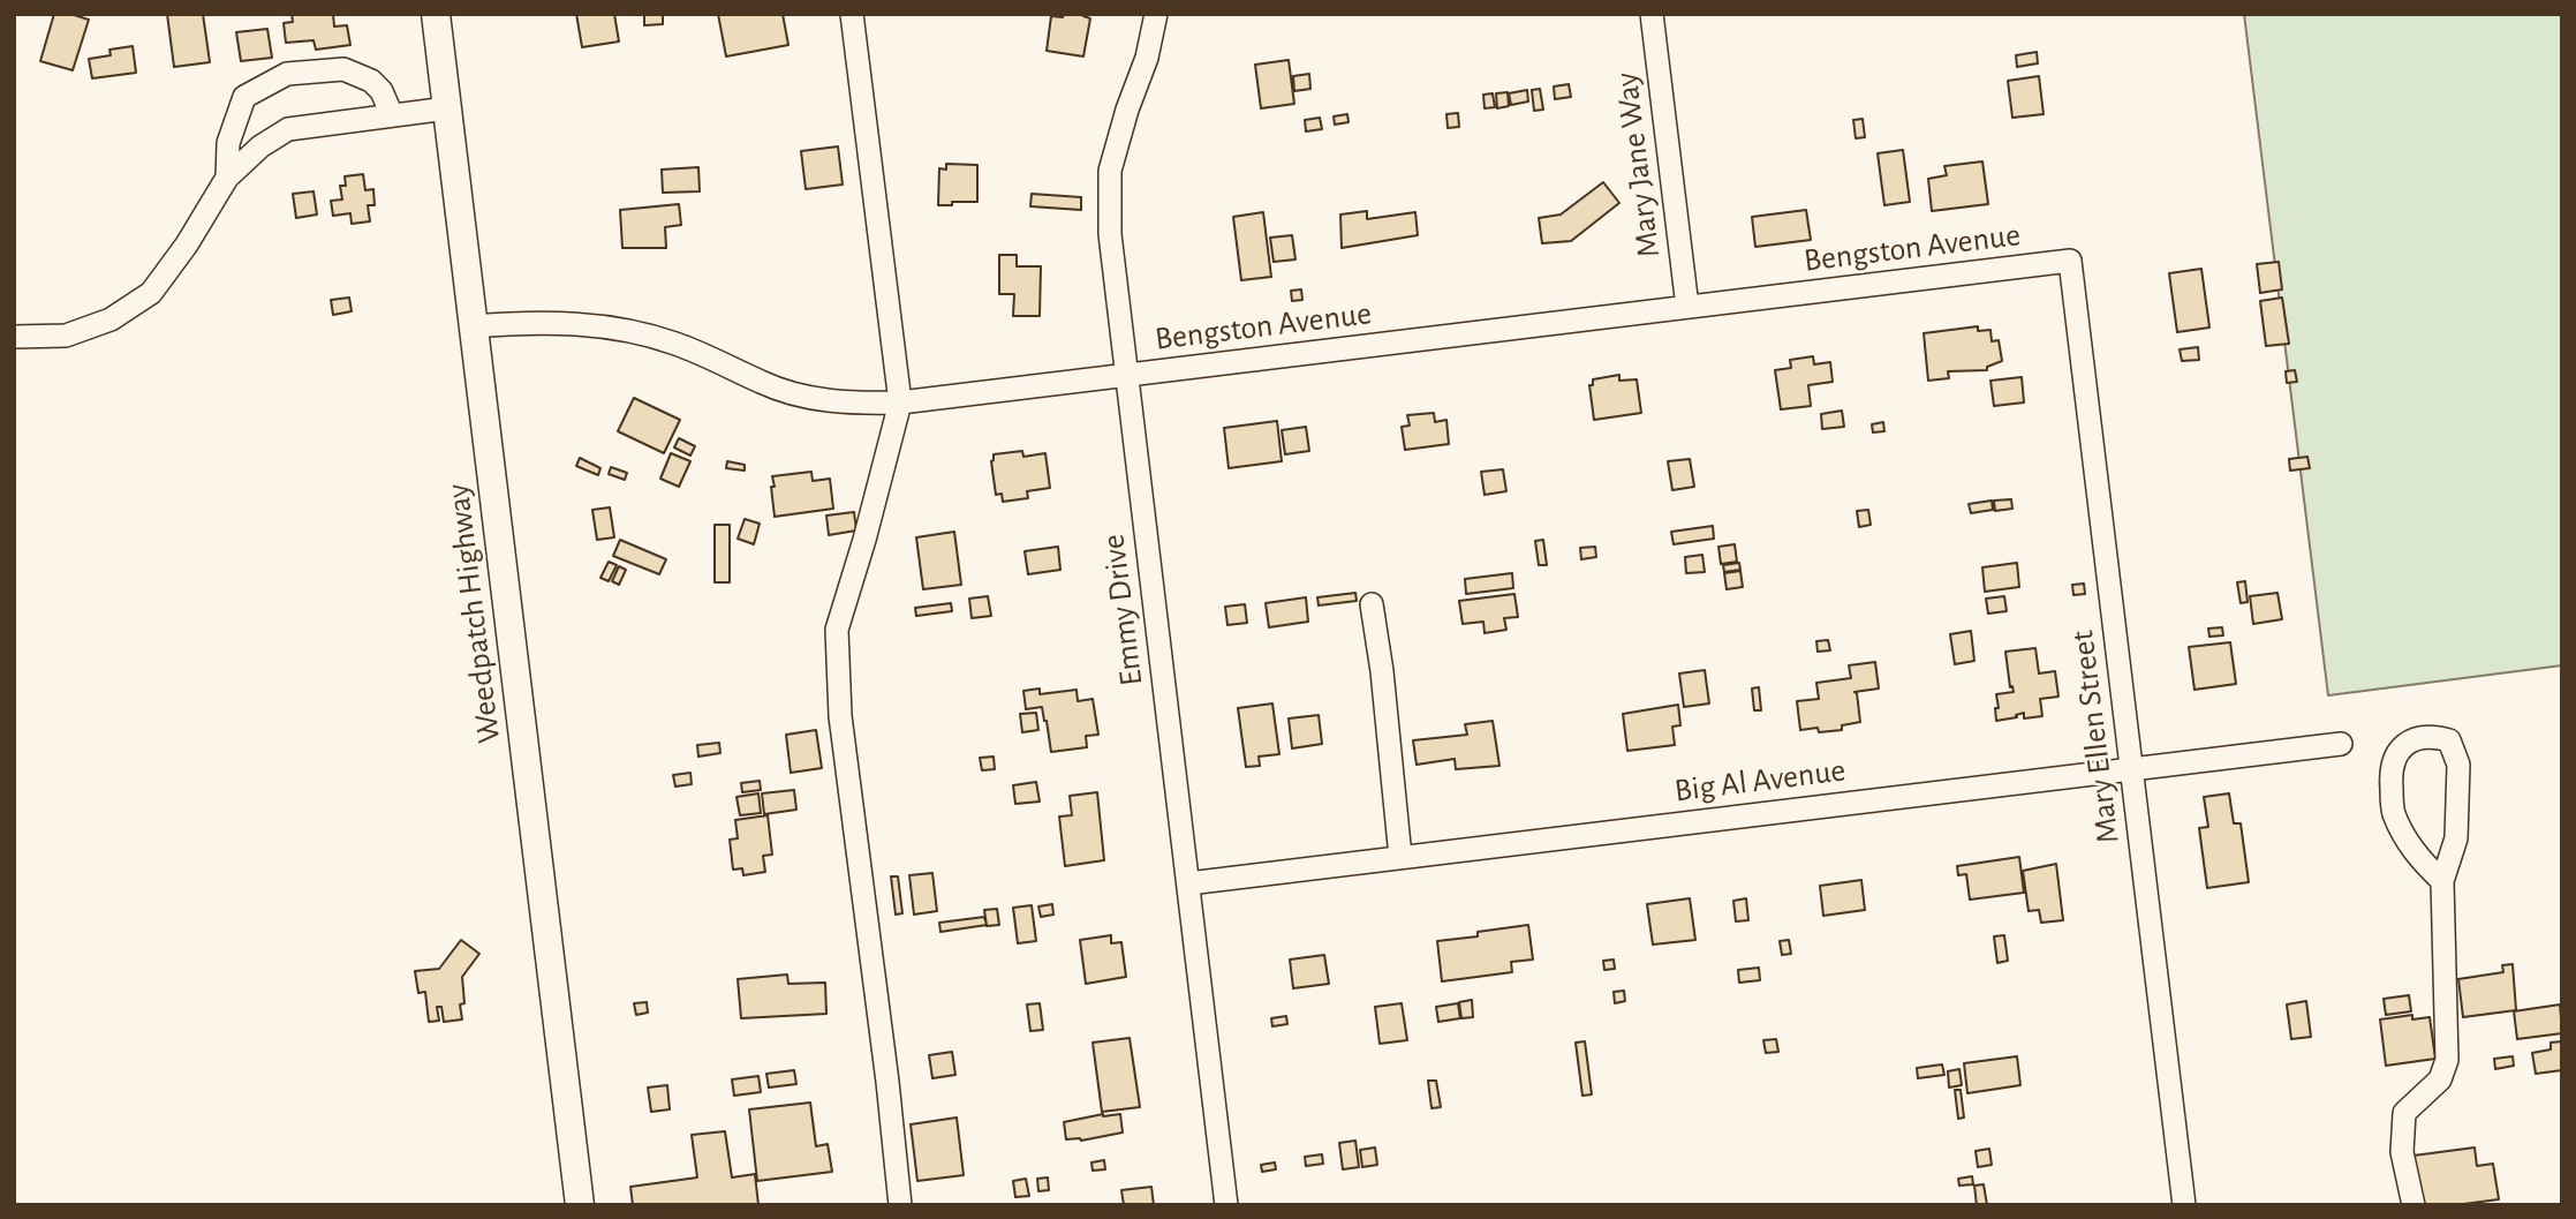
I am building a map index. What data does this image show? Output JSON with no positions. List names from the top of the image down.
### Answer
{
  "streets": {
    "main road": ["Weedpatch Highway"],
    "street": [
      "Mary Jane Way",
      "Bengston Avenue",
      "Emmy Drive",
      "Mary Ellen Street",
      "Big Al Avenue"
    ]
  },
  "crossings": [
    ["Mary Jane Way", "Bengston Avenue"],
    ["Bengston Avenue", "Emmy Drive"],
    ["Bengston Avenue", "Weedpatch Highway"],
    ["Bengston Avenue", "Mary Ellen Street"],
    ["Emmy Drive", "Big Al Avenue"],
    ["Mary Ellen Street", "Big Al Avenue"]
  ]
}
